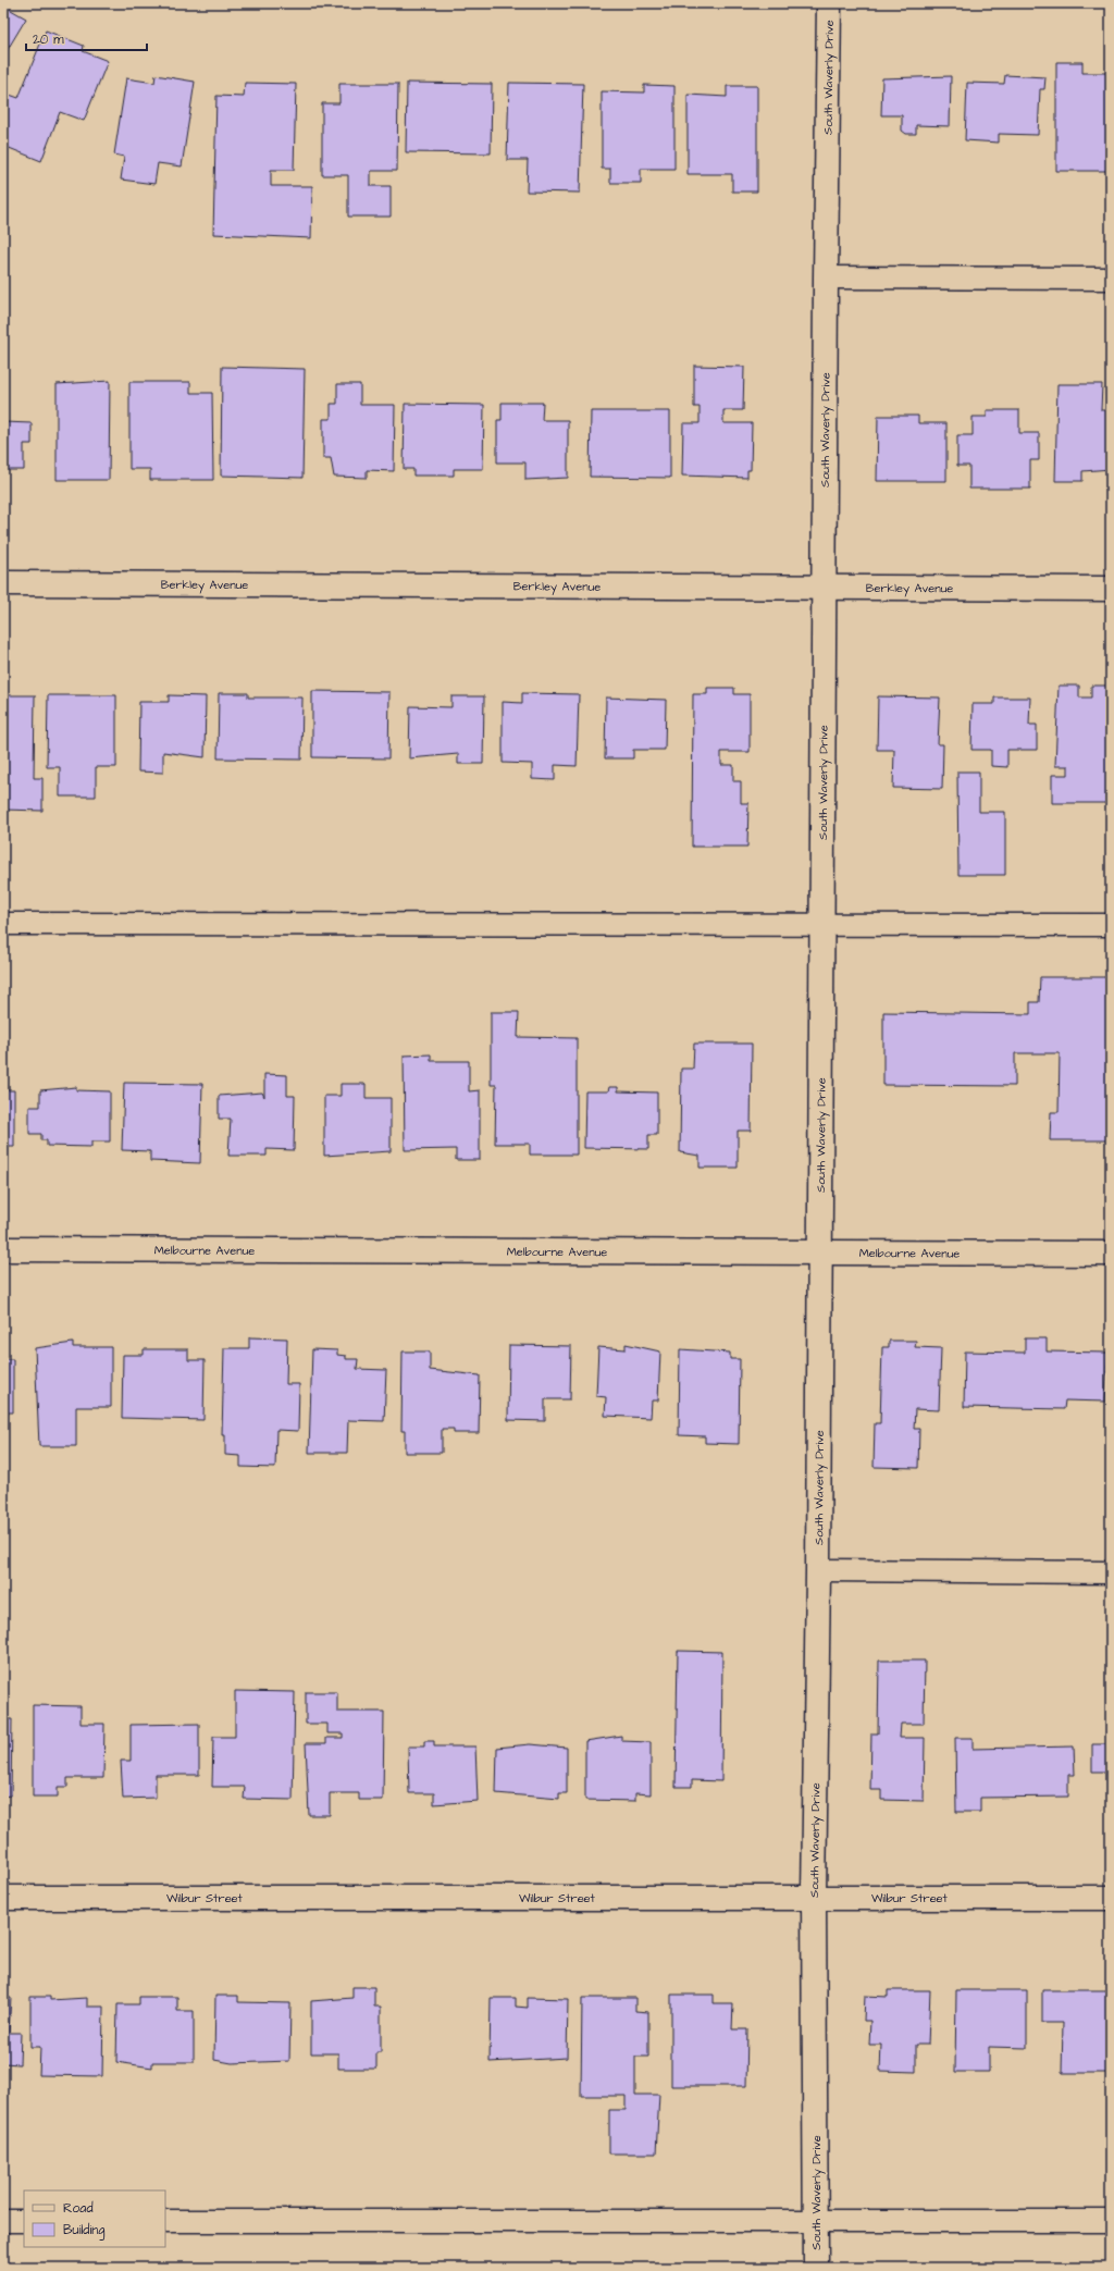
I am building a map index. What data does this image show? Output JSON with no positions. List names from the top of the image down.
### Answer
{
  "streets": {
    "street": [
      "South Waverly Drive",
      "Berkley Avenue",
      "Melbourne Avenue",
      "Wilbur Street"
    ]
  },
  "crossings": [
    ["South Waverly Drive", "Berkley Avenue"],
    ["South Waverly Drive", "Melbourne Avenue"],
    ["South Waverly Drive", "Wilbur Street"]
  ],
  "legend": ["Road", "Building"],
  "scale_bar": "20 m"
}
